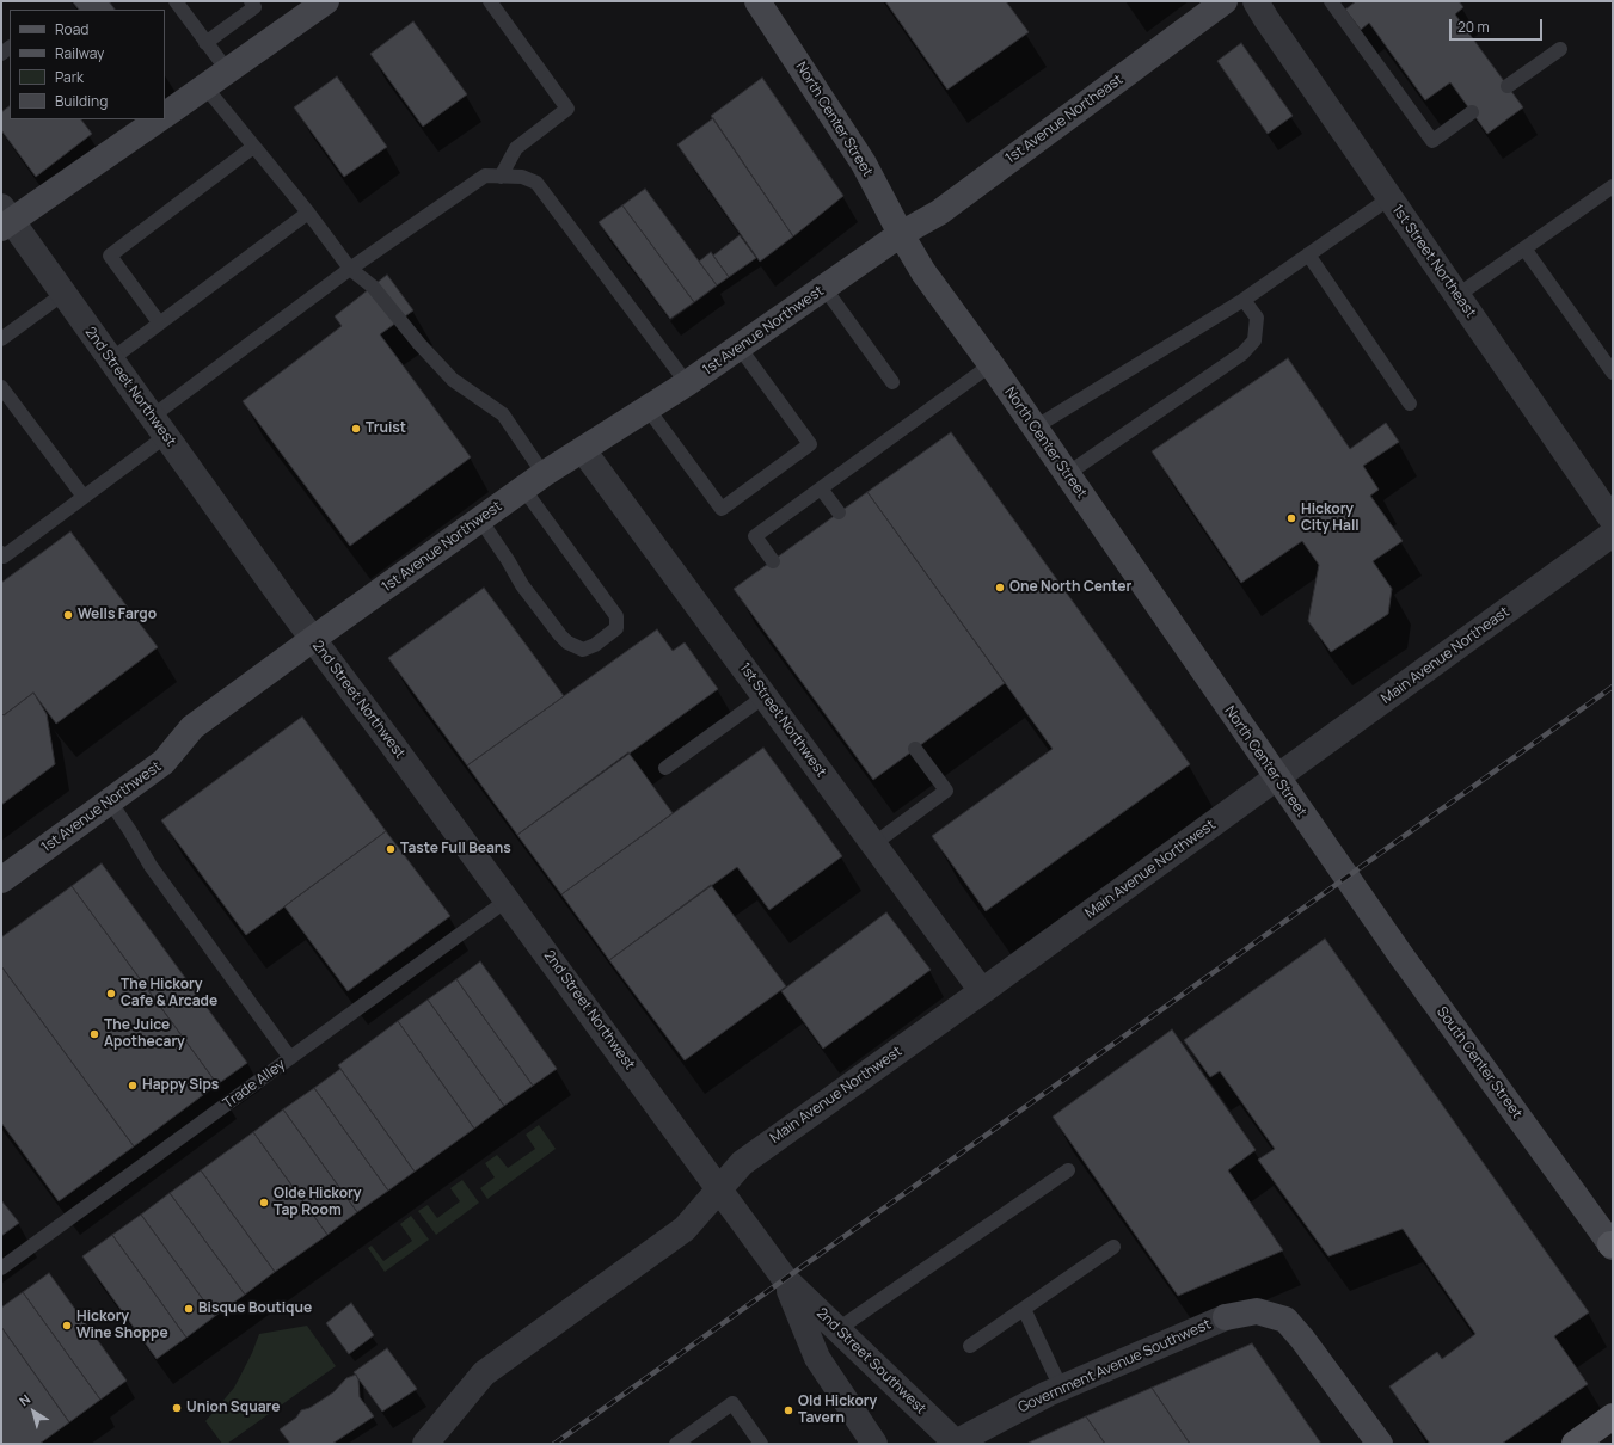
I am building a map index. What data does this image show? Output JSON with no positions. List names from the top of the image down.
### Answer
{
  "streets": {
    "street": [
      "North Center Street",
      "1st Avenue Northeast",
      "1st Street Northeast",
      "1st Avenue Northwest",
      "2nd Street Northwest",
      "Main Avenue Northeast",
      "1st Street Northwest",
      "Main Avenue Northwest",
      "South Center Street",
      "2nd Street Southwest",
      "Government Avenue Southwest"
    ],
    "lane": ["Trade Alley"]
  },
  "crossings": [
    ["North Center Street", "1st Avenue Northeast"],
    ["North Center Street", "1st Avenue Northwest"],
    ["North Center Street", "Main Avenue Northeast"],
    ["North Center Street", "Main Avenue Northwest"],
    ["North Center Street", "South Center Street"],
    ["1st Avenue Northeast", "1st Avenue Northwest"],
    ["1st Avenue Northwest", "2nd Street Northwest"],
    ["1st Avenue Northwest", "1st Street Northwest"],
    ["2nd Street Northwest", "Main Avenue Northwest"],
    ["2nd Street Northwest", "Trade Alley"],
    ["2nd Street Northwest", "2nd Street Southwest"],
    ["Main Avenue Northeast", "Main Avenue Northwest"],
    ["1st Street Northwest", "Main Avenue Northwest"],
    ["Main Avenue Northwest", "2nd Street Southwest"],
    ["2nd Street Southwest", "Government Avenue Southwest"]
  ],
  "places": [
    "Truist",
    "Hickory City Hall",
    "One North Center",
    "Wells Fargo",
    "Taste Full Beans",
    "The Hickory Cafe & Arcade",
    "The Juice Apothecary",
    "Happy Sips",
    "Olde Hickory Tap Room",
    "Bisque Boutique",
    "Hickory Wine Shoppe",
    "Union Square",
    "Old Hickory Tavern"
  ],
  "legend": [
    "Road",
    "Railway",
    "Park",
    "Building"
  ],
  "scale_bar": "20 m",
  "north": "top left"
}
